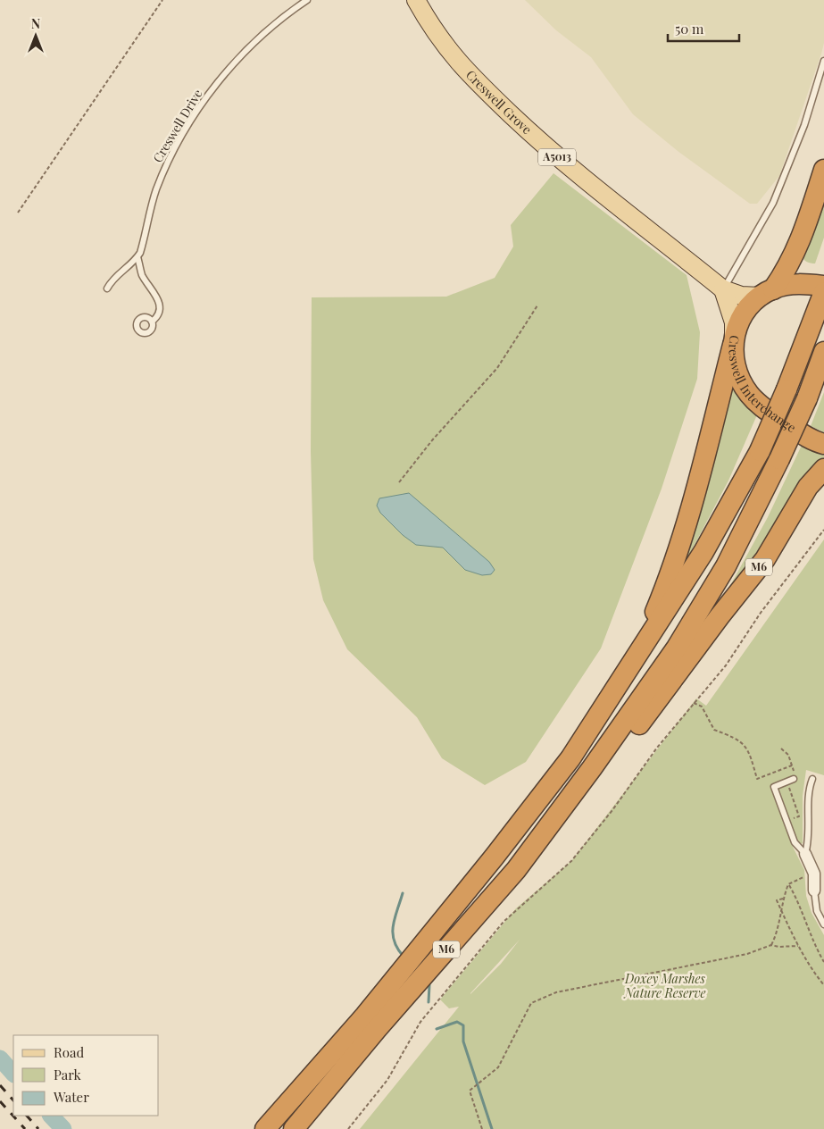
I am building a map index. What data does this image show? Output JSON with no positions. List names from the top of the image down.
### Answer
{
  "streets": {
    "highway": ["Creswell Interchange", "M6"],
    "main road": ["Creswell Grove", "A5013"],
    "lane": ["Creswell Drive"]
  },
  "crossings": [
    ["Creswell Grove", "Creswell Interchange"],
    ["Creswell Interchange", "M6"]
  ],
  "parks": ["Doxey Marshes Nature Reserve"],
  "legend": ["Road", "Park", "Water"],
  "scale_bar": "50 m",
  "north": "top"
}
